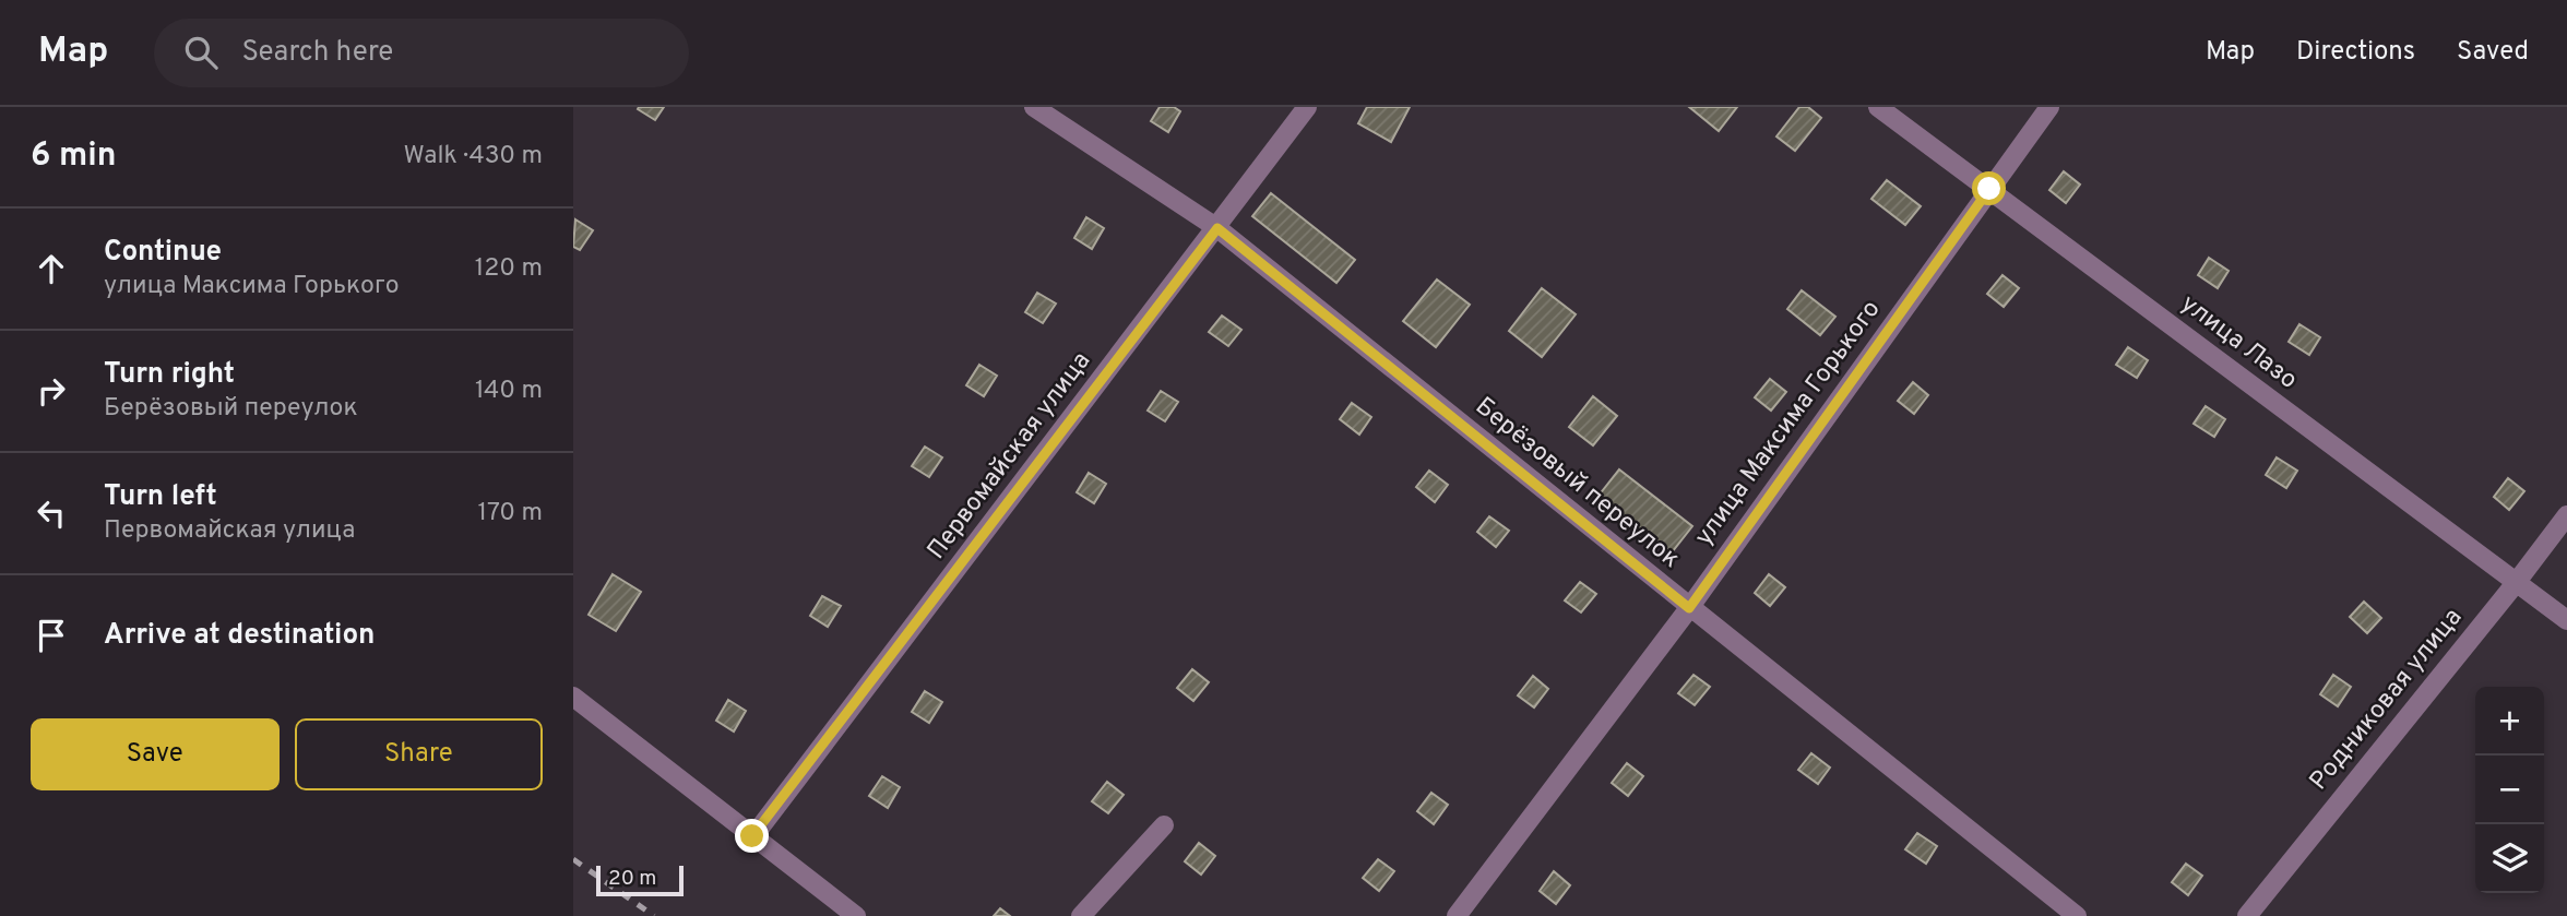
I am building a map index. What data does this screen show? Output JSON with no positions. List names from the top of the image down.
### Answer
{
  "streets": {
    "street": [
      "улица Лазо",
      "улица Максима Горького",
      "Первомайская улица",
      "Берёзовый переулок",
      "Родниковая улица"
    ]
  },
  "crossings": [
    ["улица Лазо", "улица Максима Горького"],
    ["улица Лазо", "Родниковая улица"],
    ["улица Максима Горького", "Берёзовый переулок"],
    ["Первомайская улица", "Берёзовый переулок"]
  ],
  "scale_bar": "20 m",
  "page": {
    "header": "Map",
    "search": "Search here",
    "nav": ["Map", "Directions", "Saved"],
    "heading": ["6 min", "Walk · 430 m"],
    "list": [
      ["Continue", "улица Максима Горького", "120 m"],
      ["Turn right", "Берёзовый переулок", "140 m"],
      ["Turn left", "Первомайская улица", "170 m"],
      "Arrive at destination"
    ],
    "map_buttons": ["+", "−"],
    "buttons": ["Save", "Share"],
    "scale": "20 m"
  }
}
